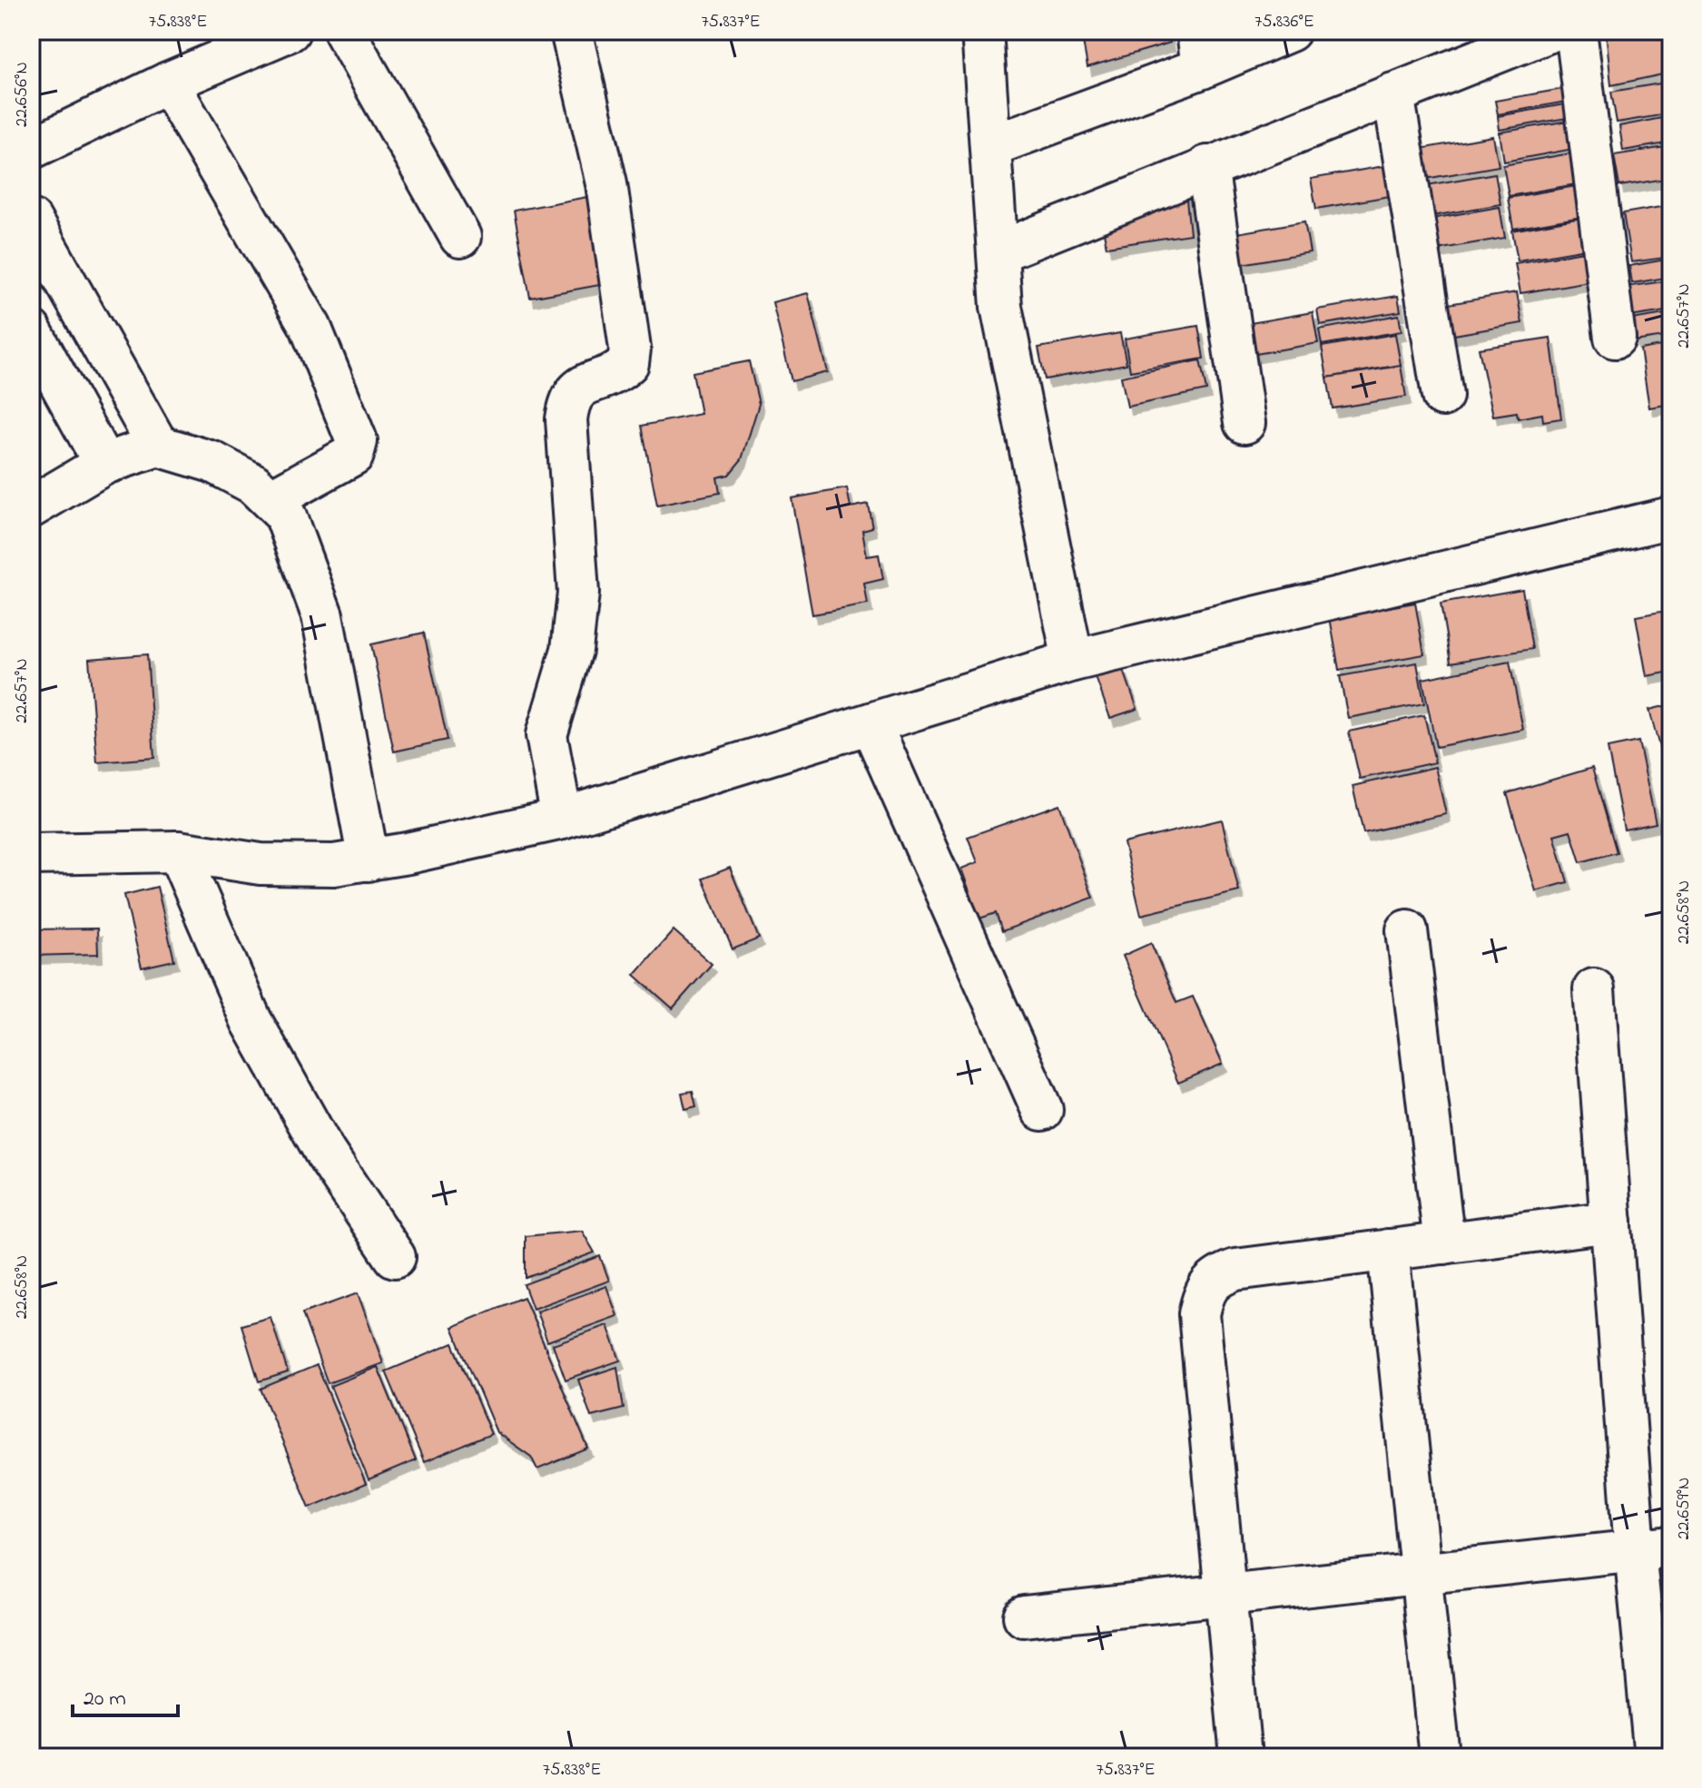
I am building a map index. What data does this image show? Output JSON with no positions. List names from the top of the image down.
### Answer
{
  "scale_bar": "20 m",
  "coordinates": [
    "75.838°E",
    "75.837°E",
    "75.836°E",
    "22.656°N",
    "22.657°N",
    "22.658°N",
    "22.659°N"
  ]
}
